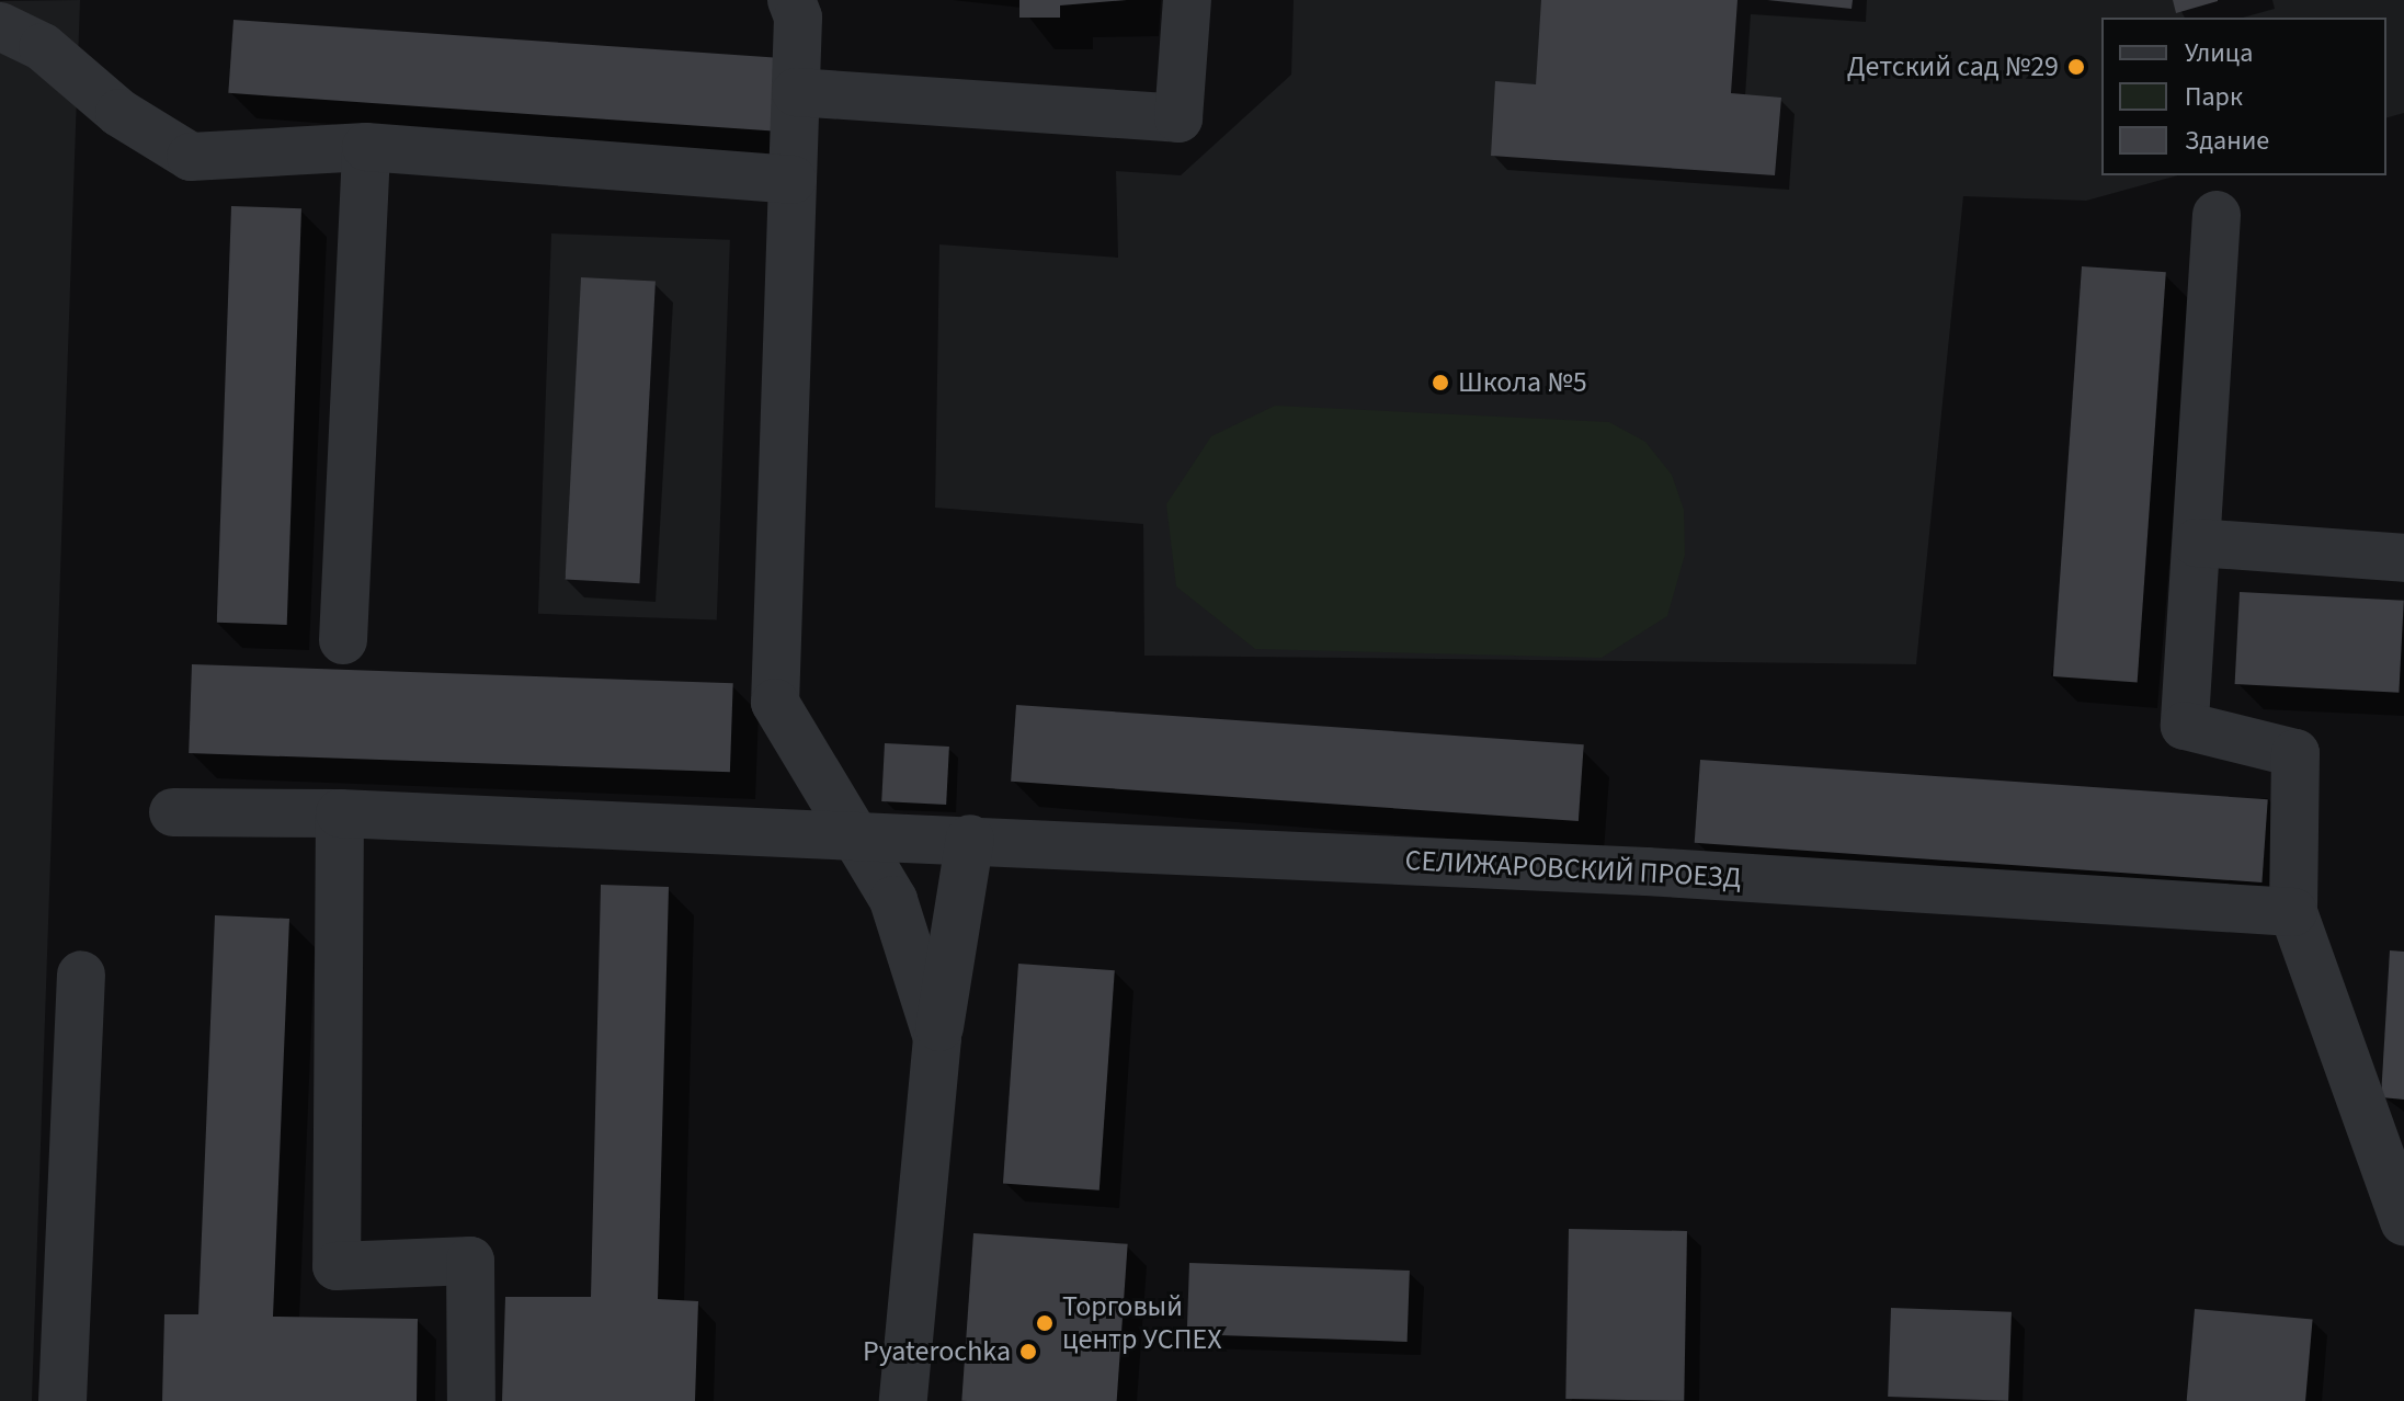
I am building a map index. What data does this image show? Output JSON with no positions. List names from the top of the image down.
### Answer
{
  "streets": {
    "street": ["СЕЛИЖАРОВСКИЙ ПРОЕЗД"]
  },
  "places": [
    "Детский сад №29",
    "Школа №5",
    "Торговый центр УСПЕХ",
    "Pyaterochka"
  ],
  "legend": ["Улица", "Парк", "Здание"]
}
